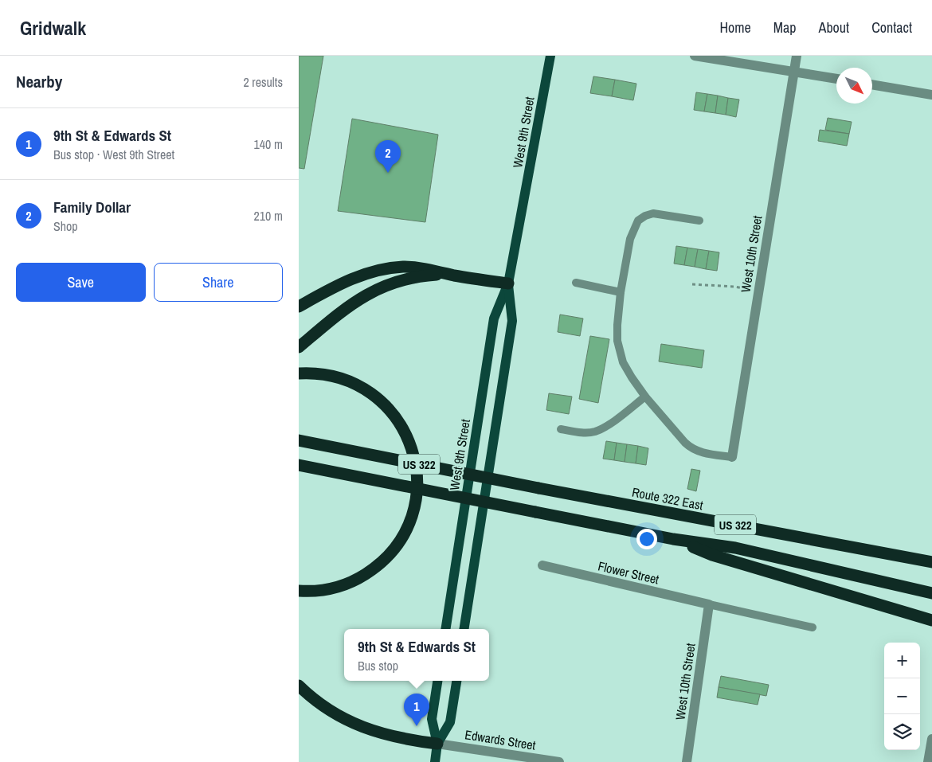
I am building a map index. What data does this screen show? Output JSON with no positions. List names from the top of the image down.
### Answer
{
  "streets": {
    "highway": ["US 322", "Route 322 East"],
    "main road": ["West 9th Street"],
    "street": ["West 10th Street", "Flower Street", "Edwards Street"]
  },
  "crossings": [
    ["West 10th Street", "Flower Street"]
  ],
  "north": "bottom right",
  "page": {
    "header": "Gridwalk",
    "nav": [
      "Home",
      "Map",
      "About",
      "Contact"
    ],
    "heading": ["Nearby", "2 results"],
    "list": [
      {
        "mark": "1",
        "name": "9th St & Edwards St",
        "note": "Bus stop · West 9th Street",
        "value": "140 m"
      },
      {
        "mark": "2",
        "name": "Family Dollar",
        "note": "Shop",
        "value": "210 m"
      }
    ],
    "pins": ["2", "1"],
    "buttons": ["Save", "Share"],
    "popup": ["9th St & Edwards St", "Bus stop"],
    "map_buttons": ["+", "−"]
  }
}
